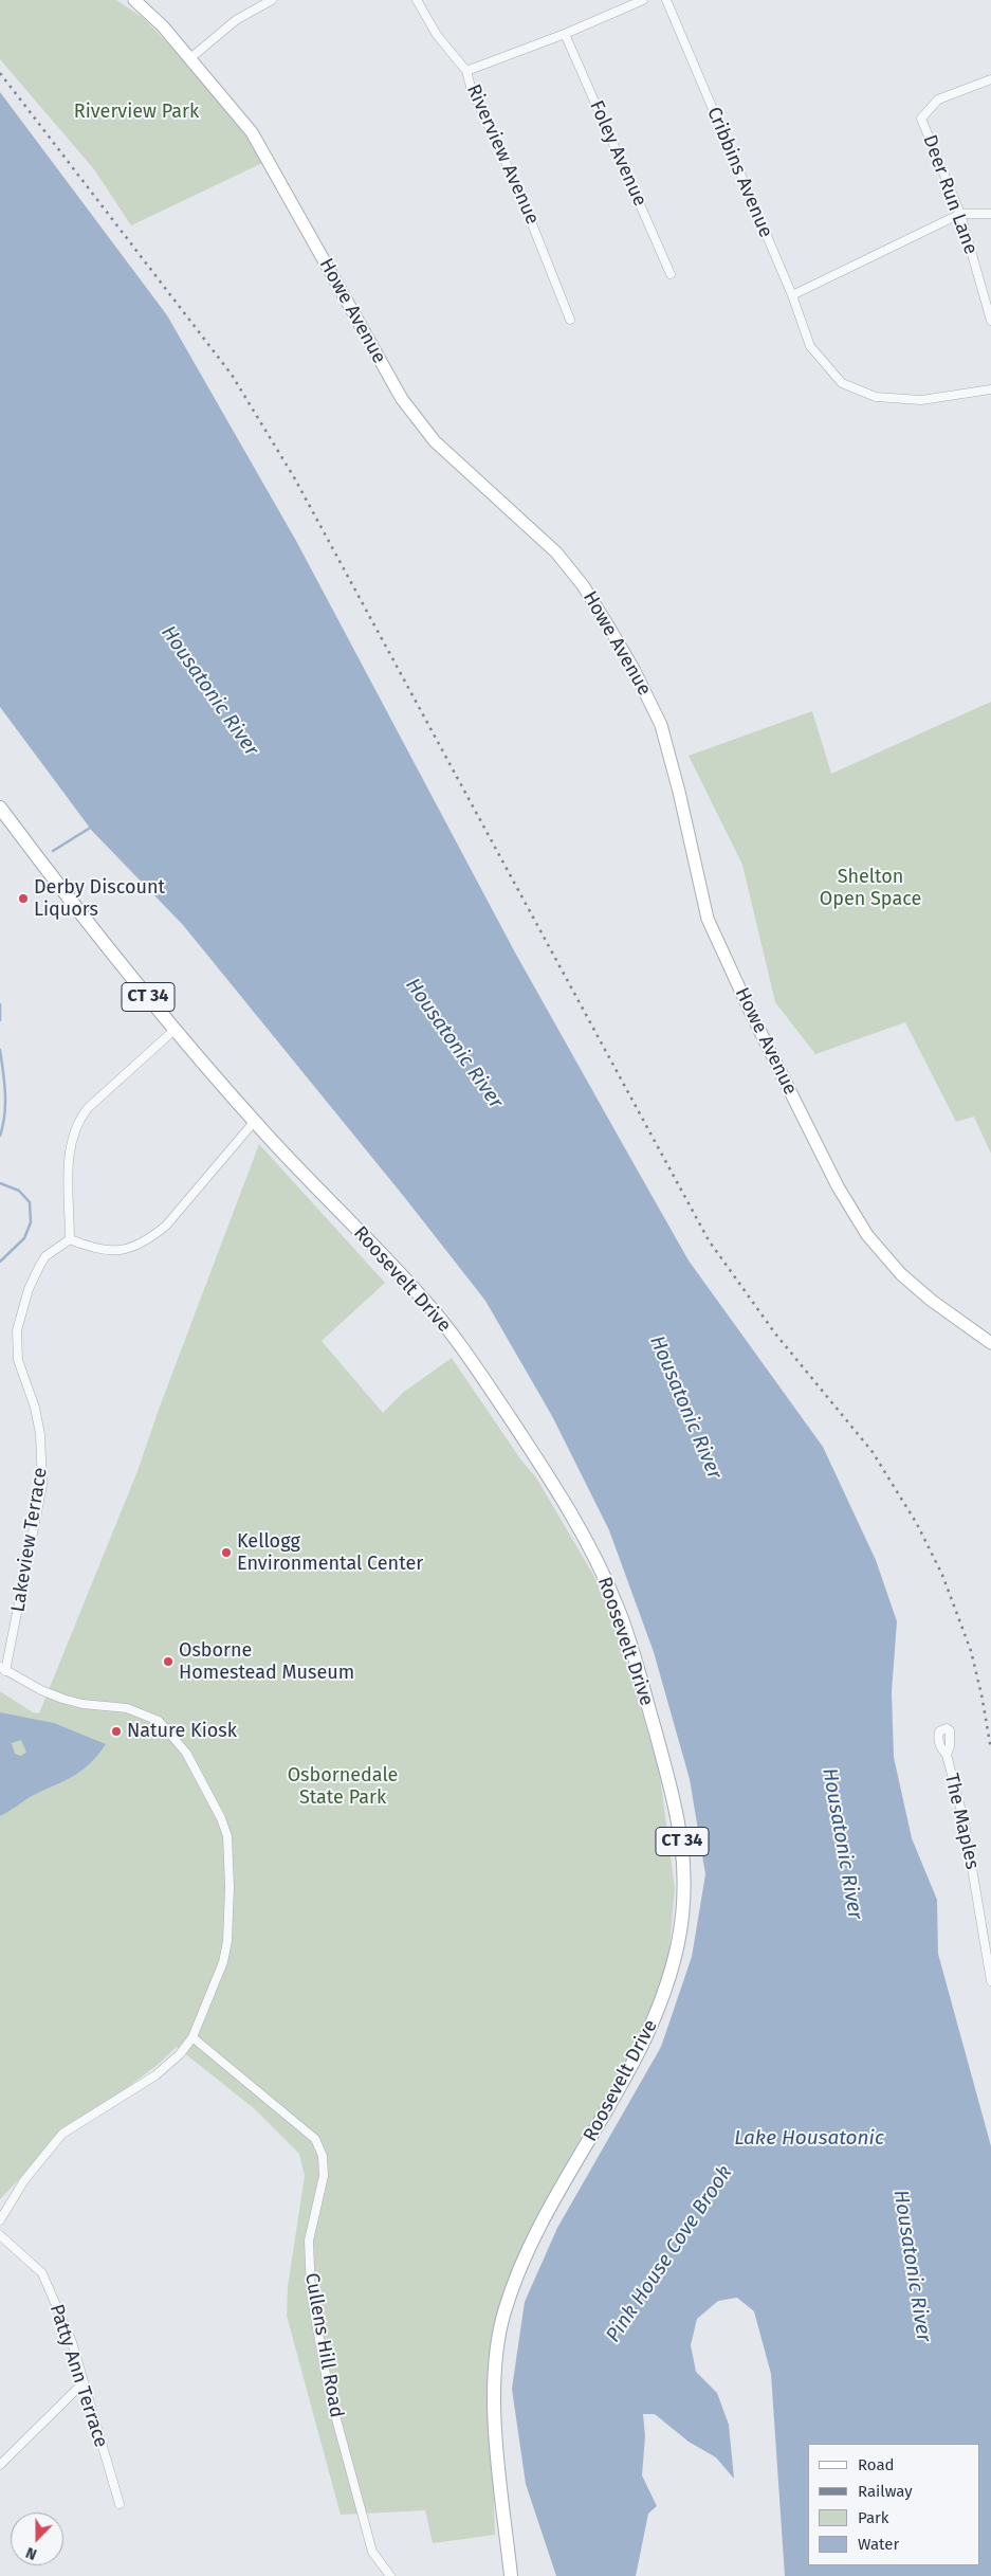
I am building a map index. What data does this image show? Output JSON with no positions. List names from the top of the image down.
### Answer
{
  "streets": {
    "main road": ["Howe Avenue", "CT 34", "Roosevelt Drive"],
    "street": [
      "Foley Avenue",
      "Riverview Avenue",
      "Cribbins Avenue",
      "Deer Run Lane",
      "Lakeview Terrace",
      "The Maples",
      "Cullens Hill Road",
      "Patty Ann Terrace"
    ]
  },
  "water": ["Housatonic River", "Lake Housatonic", "Pink House Cove Brook"],
  "parks": ["Riverview Park", "Shelton Open Space", "Osbornedale State Park"],
  "places": [
    "Derby Discount Liquors",
    "Kellogg Environmental Center",
    "Osborne Homestead Museum",
    "Nature Kiosk"
  ],
  "legend": [
    "Road",
    "Railway",
    "Park",
    "Water"
  ],
  "north": "bottom"
}
